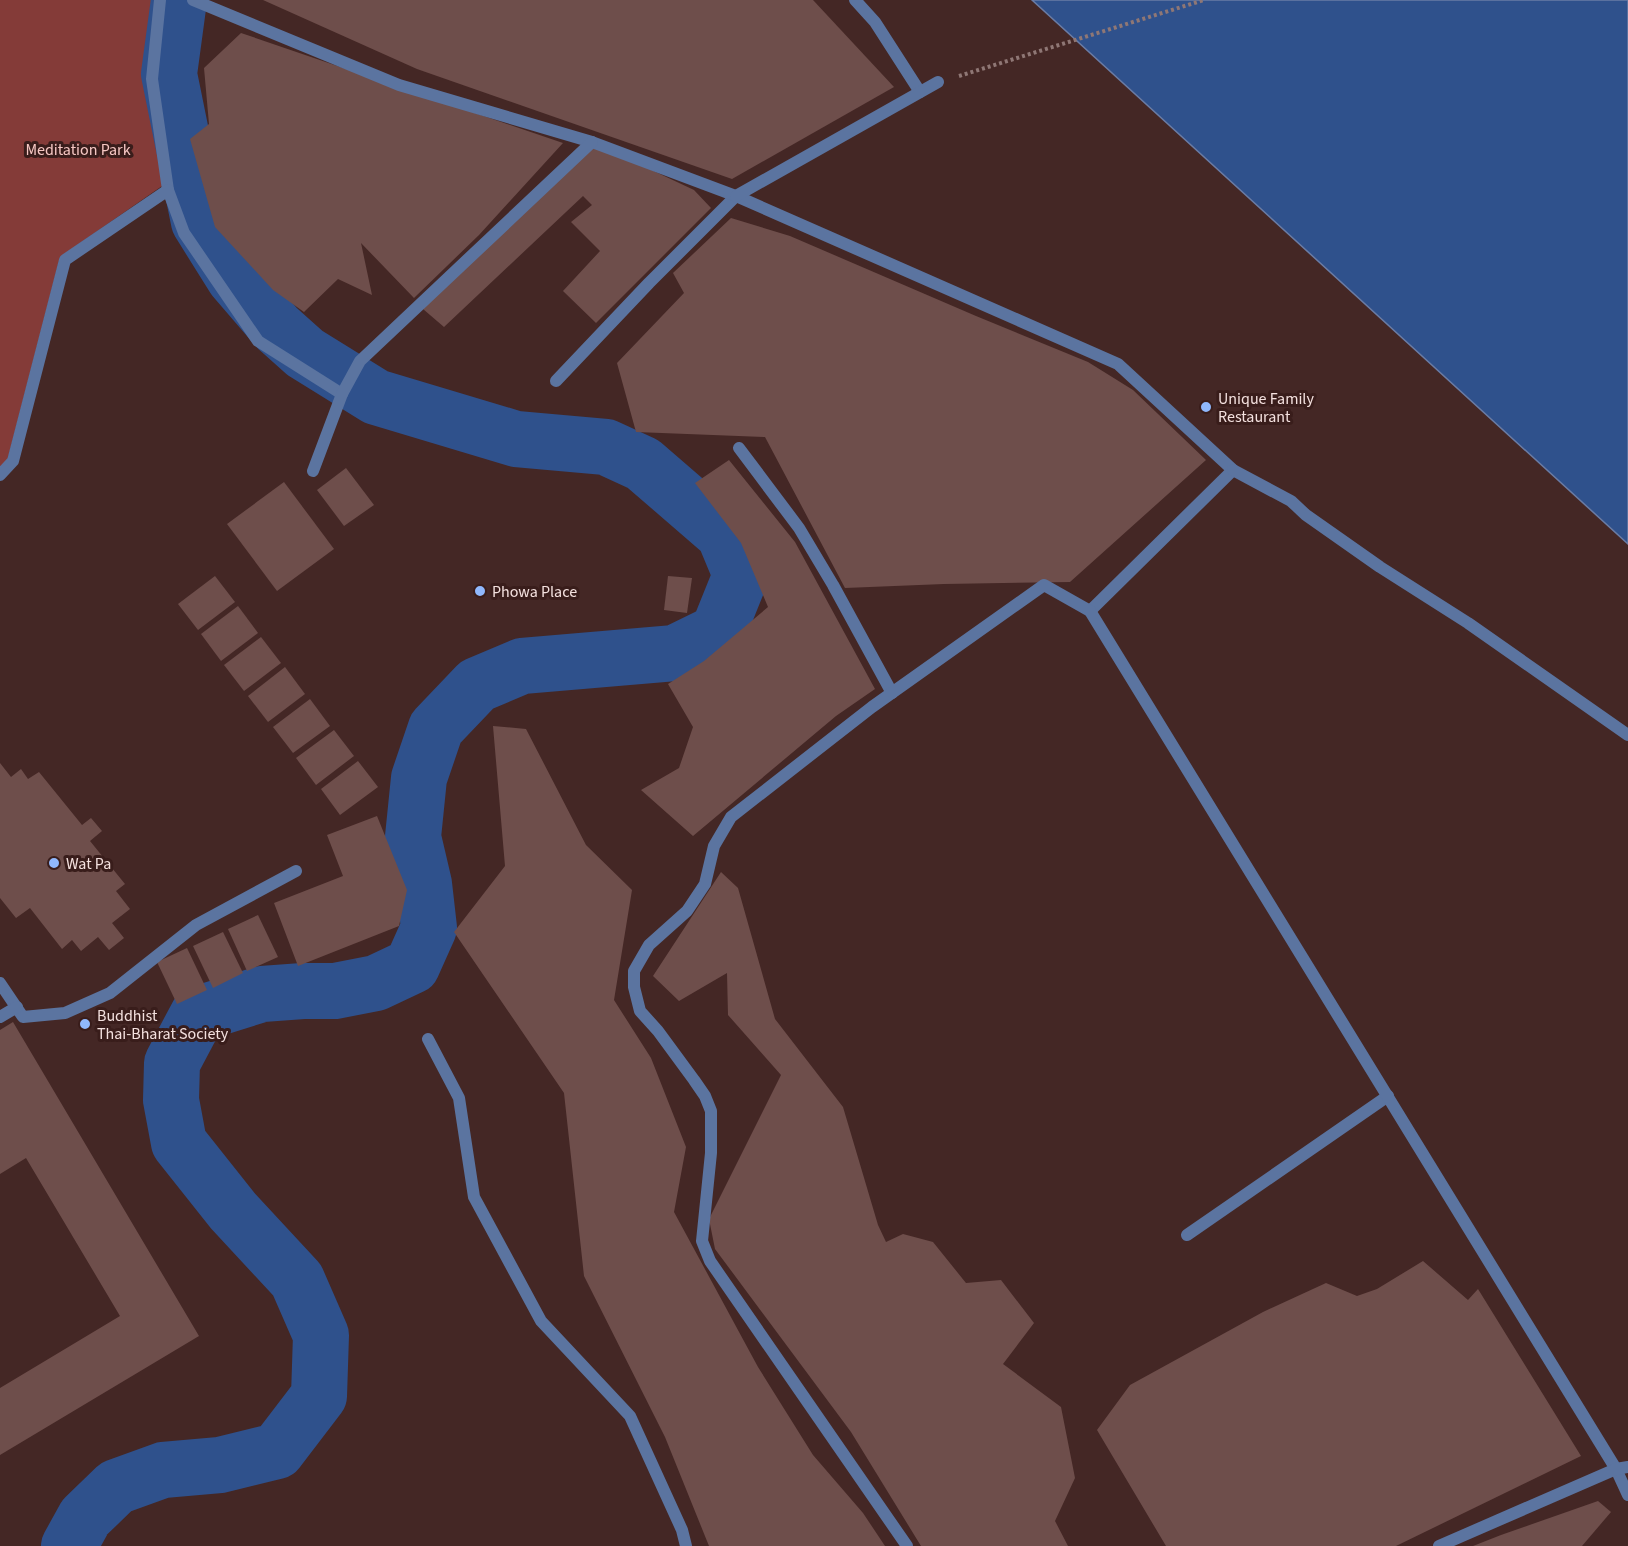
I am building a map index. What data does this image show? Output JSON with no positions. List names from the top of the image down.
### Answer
{
  "parks": ["Meditation Park"],
  "places": [
    "Unique Family Restaurant",
    "Phowa Place",
    "Wat Pa",
    "Buddhist Thai-Bharat Society"
  ]
}
